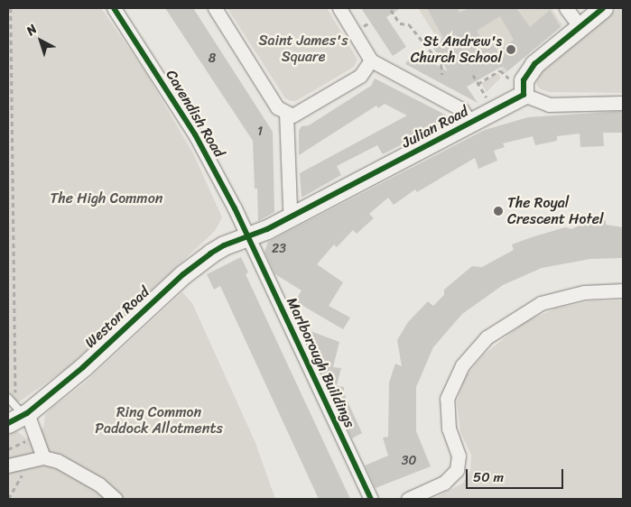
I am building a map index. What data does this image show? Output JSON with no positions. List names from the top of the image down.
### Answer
{
  "streets": {
    "street": [
      "Cavendish Road",
      "Julian Road",
      "Weston Road",
      "Marlborough Buildings"
    ]
  },
  "crossings": [
    ["Cavendish Road", "Julian Road"],
    ["Cavendish Road", "Weston Road"],
    ["Cavendish Road", "Marlborough Buildings"],
    ["Julian Road", "Weston Road"],
    ["Julian Road", "Marlborough Buildings"],
    ["Weston Road", "Marlborough Buildings"]
  ],
  "parks": ["Saint James's Square", "The High Common", "Ring Common Paddock Allotments"],
  "places": ["St Andrew's Church School", "The Royal Crescent Hotel"],
  "house_numbers": [
    "8",
    "1",
    "23",
    "30"
  ],
  "scale_bar": "50 m",
  "north": "top left"
}
